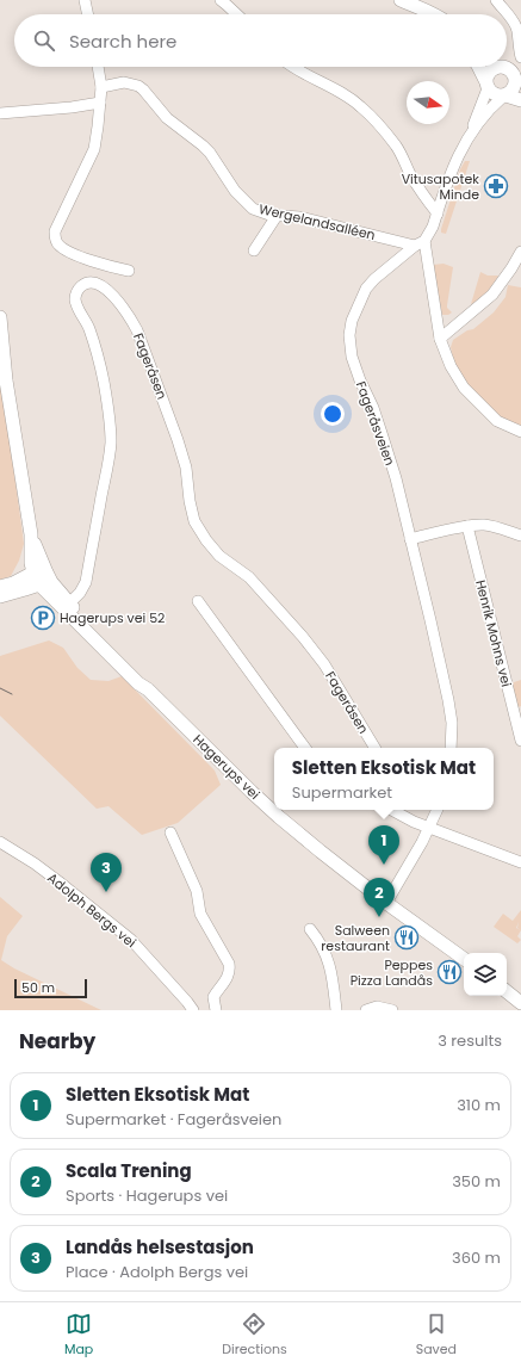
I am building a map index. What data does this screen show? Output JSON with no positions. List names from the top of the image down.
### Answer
{
  "streets": {
    "main road": ["Hagerups vei"],
    "street": [
      "Wergelandsalléen",
      "Fageråsen",
      "Fageråsveien",
      "Henrik Mohns vei",
      "Adolph Bergs vei"
    ]
  },
  "crossings": [
    ["Wergelandsalléen", "Fageråsveien"],
    ["Fageråsen", "Hagerups vei"]
  ],
  "places": {
    "pharmacy": ["Vitusapotek Minde"],
    "parking": ["Hagerups vei 52"],
    "restaurant": ["Salween restaurant", "Peppes Pizza Landås"]
  },
  "scale_bar": "50 m",
  "north": "right",
  "page": {
    "search": "Search here",
    "popup": ["Sletten Eksotisk Mat", "Supermarket"],
    "pins": ["1", "3", "2"],
    "scale": "50 m",
    "heading": ["Nearby", "3 results"],
    "list": [
      {
        "mark": "1",
        "name": "Sletten Eksotisk Mat",
        "note": "Supermarket · Fageråsveien",
        "value": "310 m"
      },
      {
        "mark": "2",
        "name": "Scala Trening",
        "note": "Sports · Hagerups vei",
        "value": "350 m"
      },
      {
        "mark": "3",
        "name": "Landås helsestasjon",
        "note": "Place · Adolph Bergs vei",
        "value": "360 m"
      }
    ],
    "nav": ["Map", "Directions", "Saved"]
  }
}
